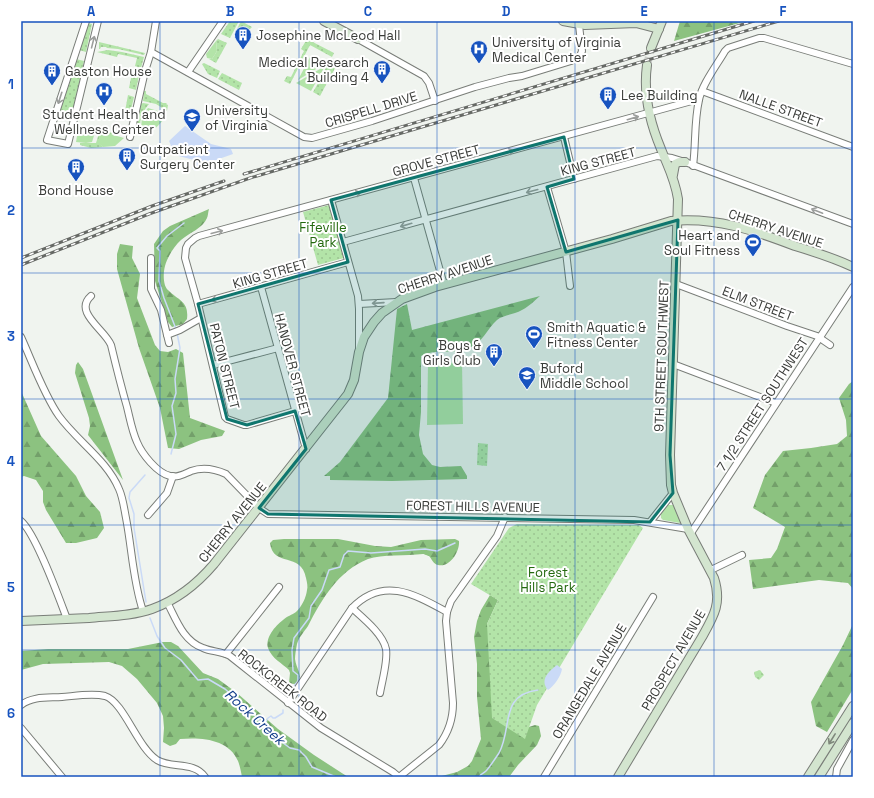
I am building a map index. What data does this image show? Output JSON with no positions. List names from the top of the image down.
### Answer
{
  "streets": {
    "street": [
      "NALLE STREET",
      "CRISPELL DRIVE",
      "GROVE STREET",
      "KING STREET",
      "CHERRY AVENUE",
      "ELM STREET",
      "9TH STREET SOUTHWEST",
      "HANOVER STREET",
      "PATON STREET",
      "7 1/2 STREET SOUTHWEST",
      "FOREST HILLS AVENUE",
      "PROSPECT AVENUE",
      "ORANGEDALE AVENUE",
      "ROCKCREEK ROAD"
    ]
  },
  "crossings": [
    ["GROVE STREET", "9TH STREET SOUTHWEST"],
    ["GROVE STREET", "PATON STREET"],
    ["KING STREET", "9TH STREET SOUTHWEST"],
    ["KING STREET", "HANOVER STREET"],
    ["KING STREET", "PATON STREET"],
    ["CHERRY AVENUE", "9TH STREET SOUTHWEST"],
    ["CHERRY AVENUE", "HANOVER STREET"],
    ["CHERRY AVENUE", "FOREST HILLS AVENUE"],
    ["CHERRY AVENUE", "ROCKCREEK ROAD"],
    ["ELM STREET", "9TH STREET SOUTHWEST"],
    ["ELM STREET", "7 1/2 STREET SOUTHWEST"],
    ["9TH STREET SOUTHWEST", "7 1/2 STREET SOUTHWEST"],
    ["9TH STREET SOUTHWEST", "FOREST HILLS AVENUE"],
    ["9TH STREET SOUTHWEST", "PROSPECT AVENUE"],
    ["HANOVER STREET", "PATON STREET"],
    ["7 1/2 STREET SOUTHWEST", "FOREST HILLS AVENUE"],
    ["7 1/2 STREET SOUTHWEST", "PROSPECT AVENUE"],
    ["FOREST HILLS AVENUE", "PROSPECT AVENUE"]
  ],
  "one_way": ["GROVE STREET", "KING STREET"],
  "water": ["Rock Creek"],
  "parks": ["Fifeville Park", "Forest Hills Park"],
  "places": {
    "building": [
      "Josephine McLeod Hall",
      "Medical Research Building 4",
      "Gaston House",
      "Lee Building",
      "Outpatient Surgery Center",
      "Bond House",
      "Boys & Girls Club"
    ],
    "hospital": ["University of Virginia Medical Center", "Student Health and Wellness Center"],
    "school or university": ["University of Virginia", "Buford Middle School"],
    "sports": ["Heart and Soul Fitness", "Smith Aquatic & Fitness Center"]
  },
  "grid": {
    "columns": [
      "A",
      "B",
      "C",
      "D",
      "E",
      "F"
    ],
    "rows": [
      "1",
      "2",
      "3",
      "4",
      "5",
      "6"
    ]
  }
}
